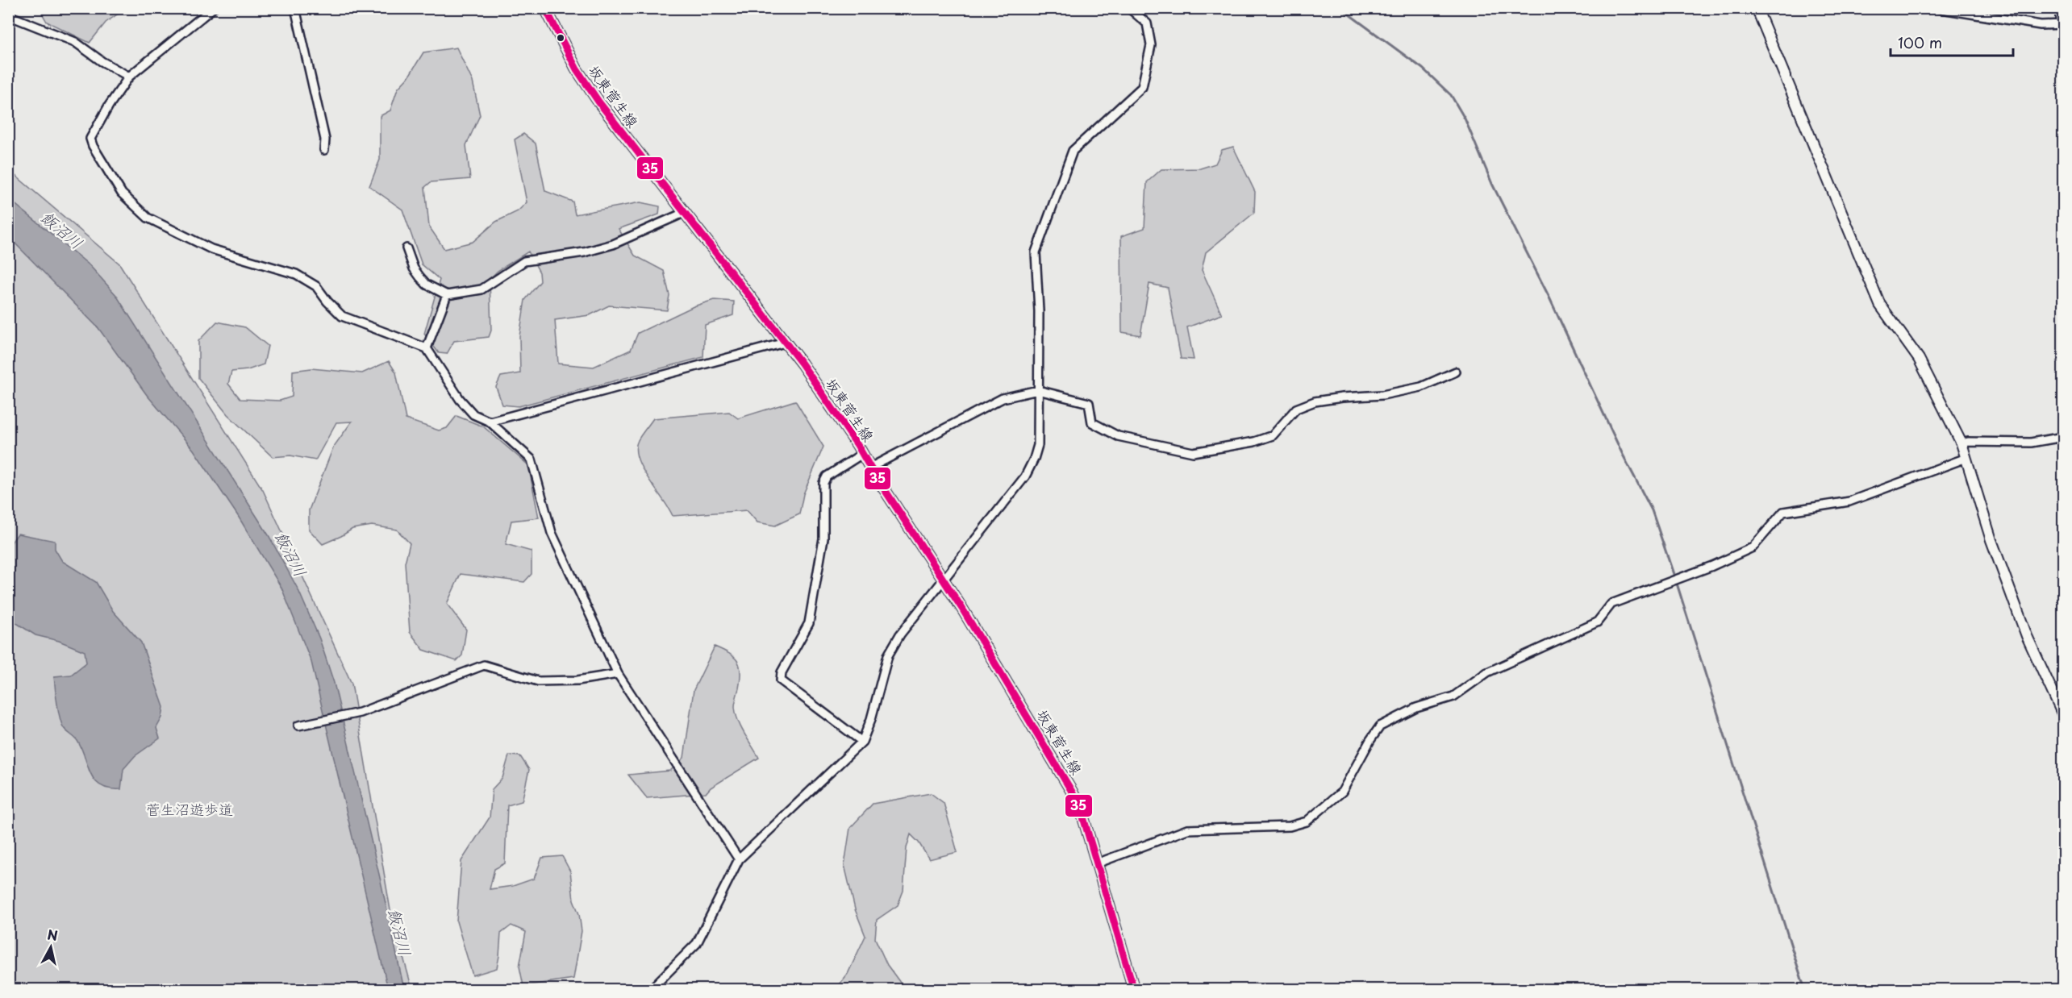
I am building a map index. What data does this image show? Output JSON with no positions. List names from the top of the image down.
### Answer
{
  "streets": {
    "main road": ["坂東菅生線"]
  },
  "water": ["飯沼川"],
  "parks": ["菅生沼遊歩道"],
  "lines": ["transit line 35"],
  "scale_bar": "100 m",
  "north": "top"
}
